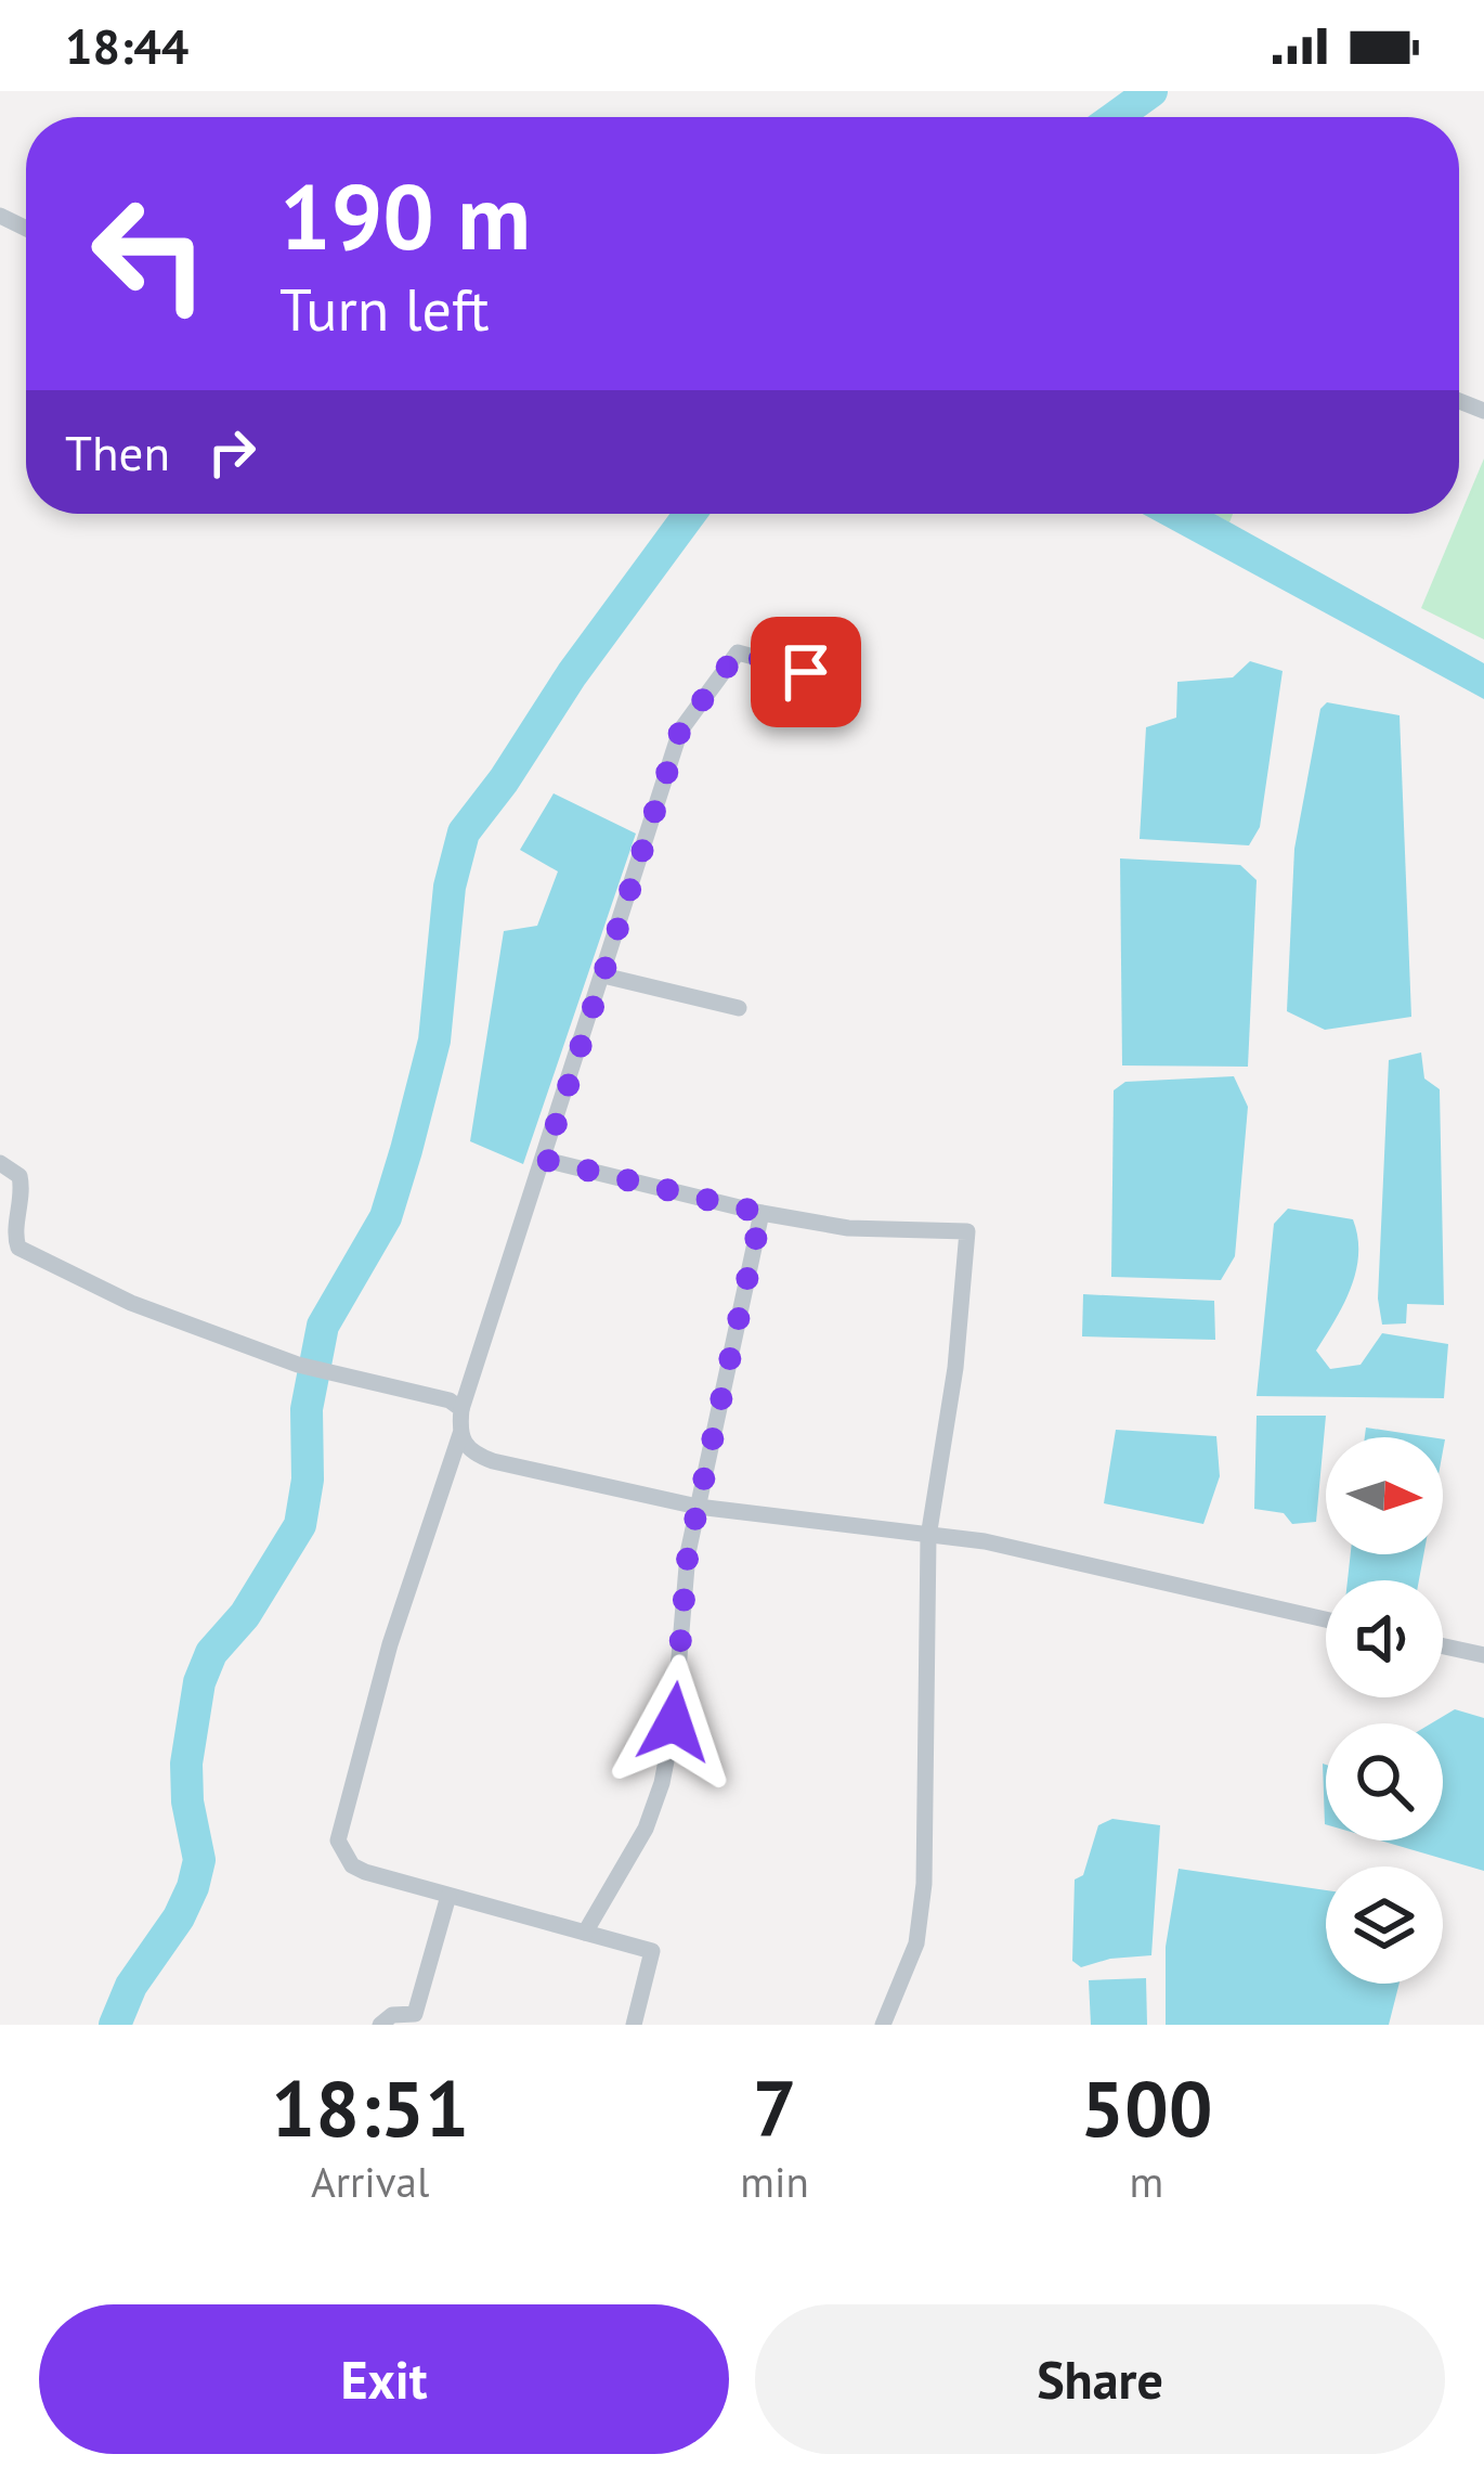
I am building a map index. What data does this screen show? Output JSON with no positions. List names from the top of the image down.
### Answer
{
  "north": "right",
  "page": {
    "status": "18:44",
    "turn": ["190 m", "Turn left"],
    "then": "Then",
    "eta": [
      "18:51",
      "Arrival",
      "7",
      "min",
      "500",
      "m"
    ],
    "buttons": ["Exit", "Share"]
  }
}
